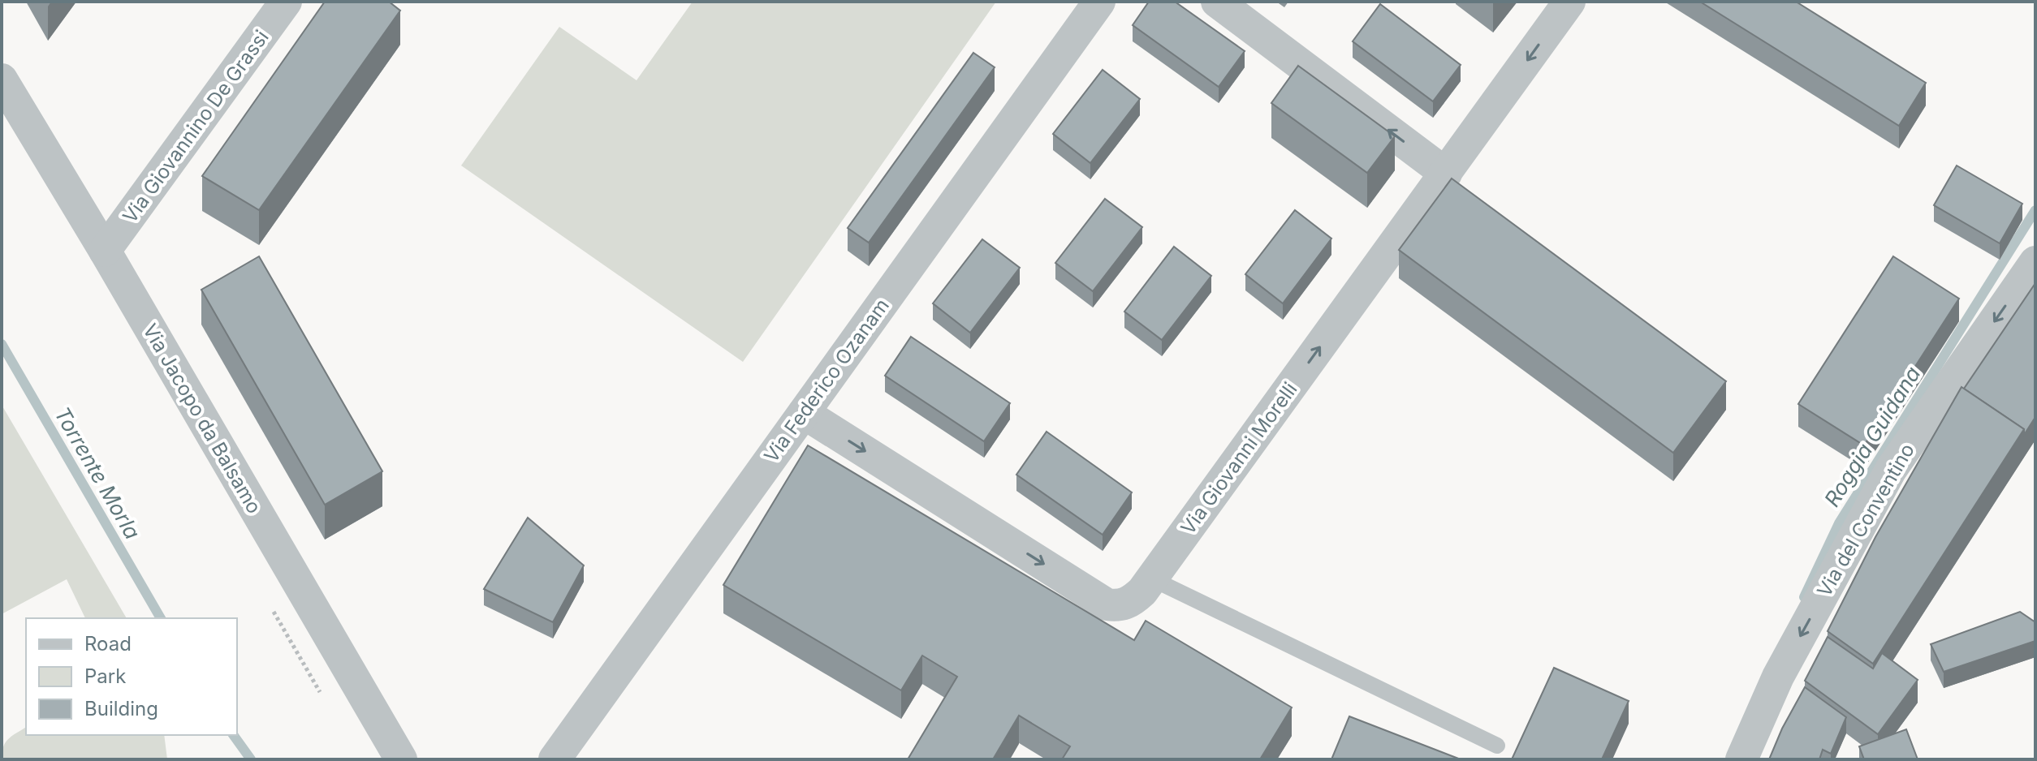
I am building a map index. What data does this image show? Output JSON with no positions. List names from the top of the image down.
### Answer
{
  "streets": {
    "street": [
      "Via Giovannino De Grassi",
      "Via Federico Ozanam",
      "Via Jacopo da Balsamo",
      "Via Giovanni Morelli",
      "Via del Conventino"
    ]
  },
  "crossings": [
    ["Via Giovannino De Grassi", "Via Jacopo da Balsamo"],
    ["Via Federico Ozanam", "Via Giovanni Morelli"]
  ],
  "one_way": ["Via del Conventino"],
  "water": ["Roggia Guidana", "Torrente Morla"],
  "legend": ["Road", "Park", "Building"]
}
